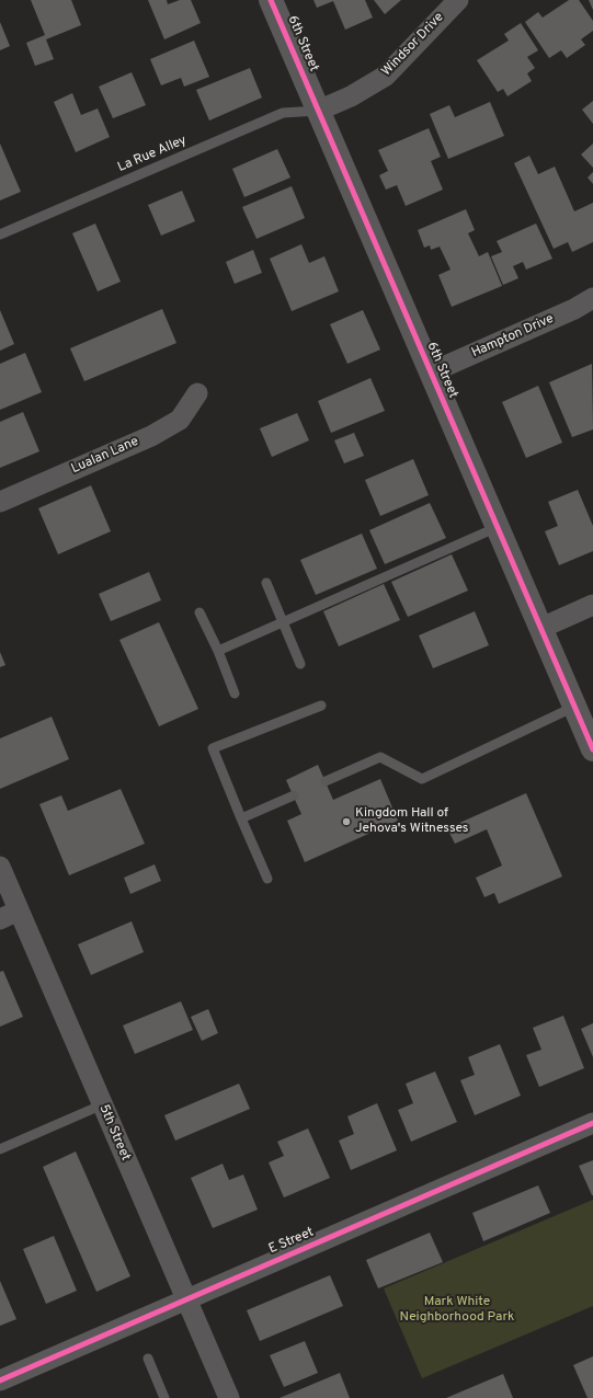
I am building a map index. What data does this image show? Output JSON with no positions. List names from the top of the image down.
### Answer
{
  "streets": {
    "street": [
      "6th Street",
      "Windsor Drive",
      "Hampton Drive",
      "Lualan Lane",
      "5th Street",
      "E Street"
    ],
    "lane": ["La Rue Alley"]
  },
  "crossings": [
    ["6th Street", "Windsor Drive"],
    ["6th Street", "La Rue Alley"],
    ["6th Street", "Hampton Drive"],
    ["Windsor Drive", "La Rue Alley"],
    ["5th Street", "E Street"]
  ],
  "parks": ["Mark White Neighborhood Park"],
  "places": ["Kingdom Hall of Jehova's Witnesses"]
}
